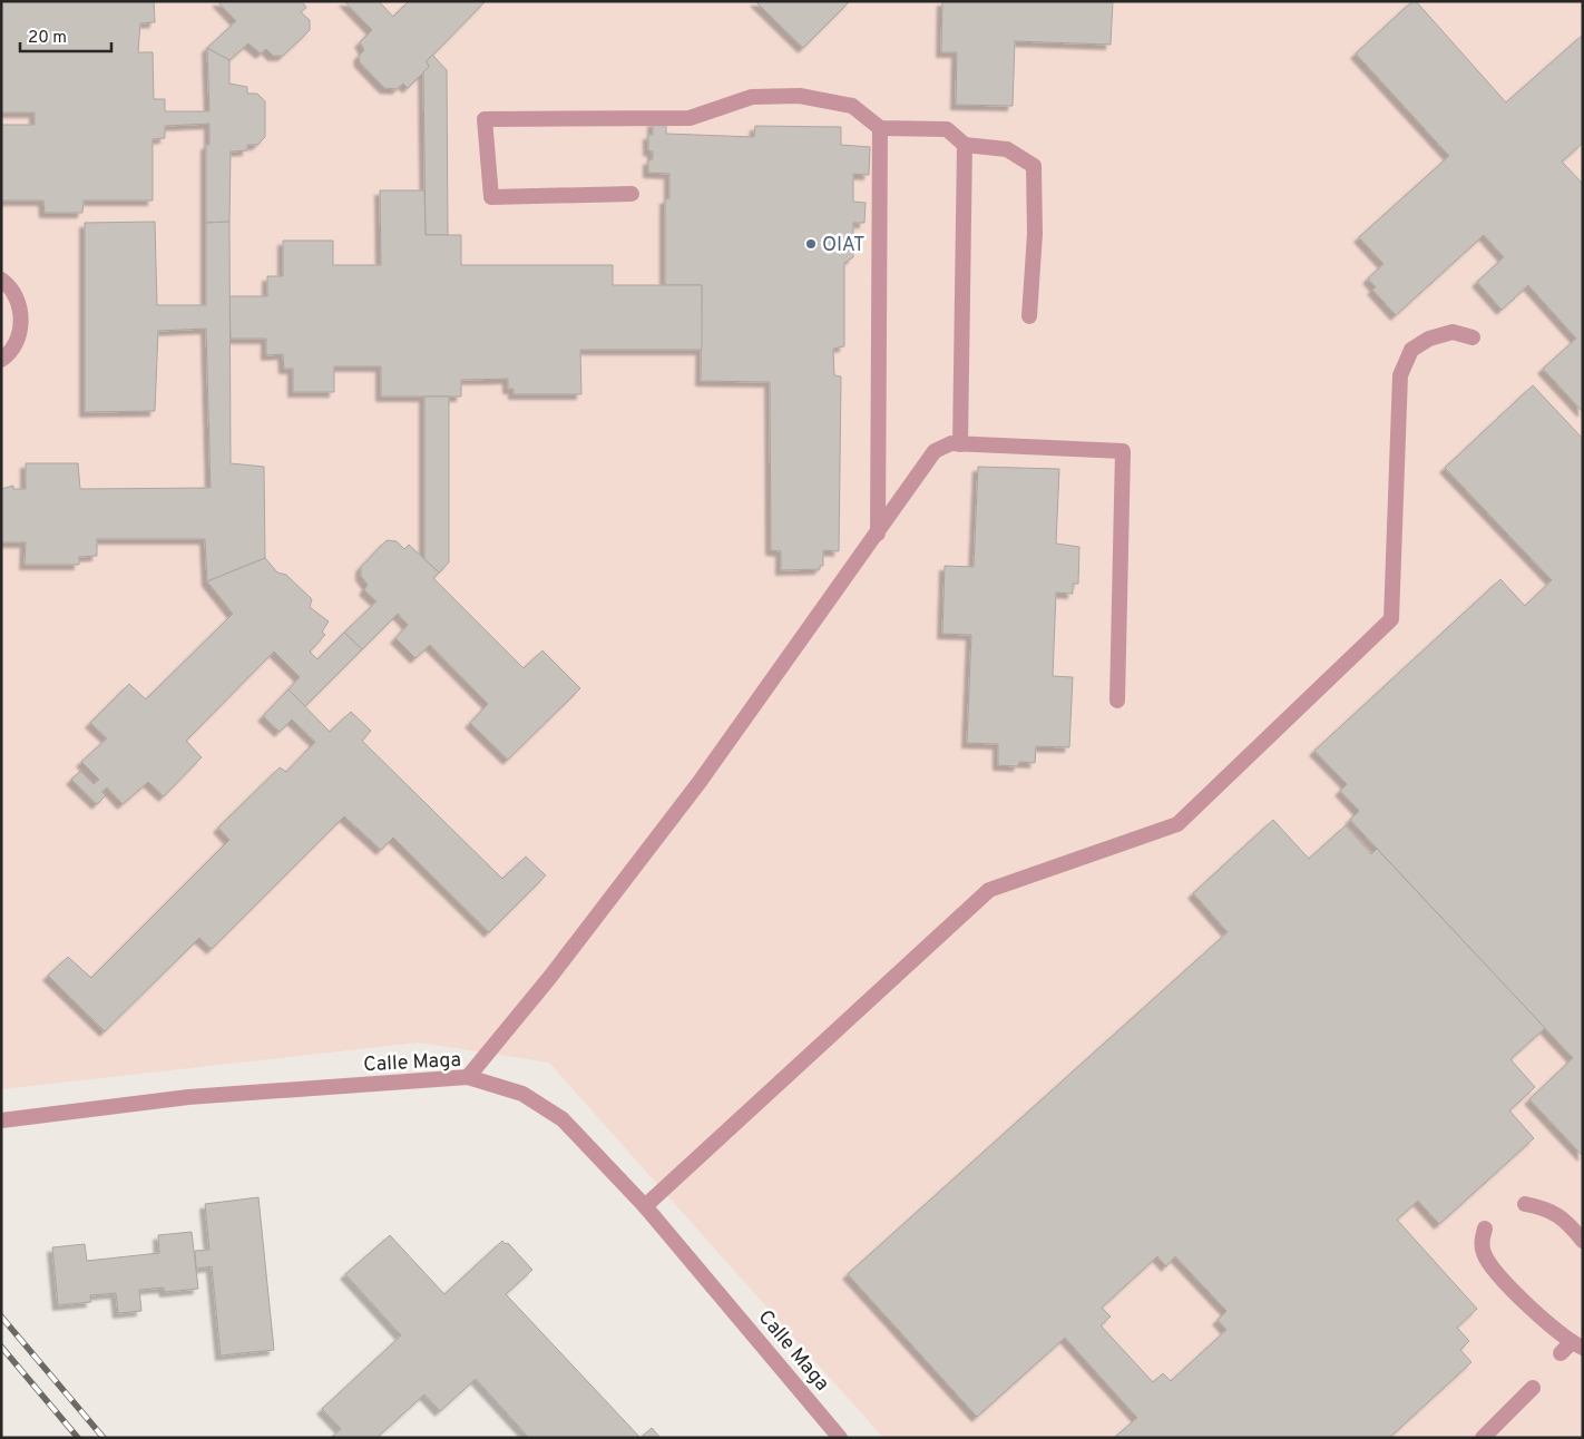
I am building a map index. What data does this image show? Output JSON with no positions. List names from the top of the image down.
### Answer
{
  "streets": {
    "street": ["Calle Maga"]
  },
  "places": ["OIAT"],
  "scale_bar": "20 m"
}
